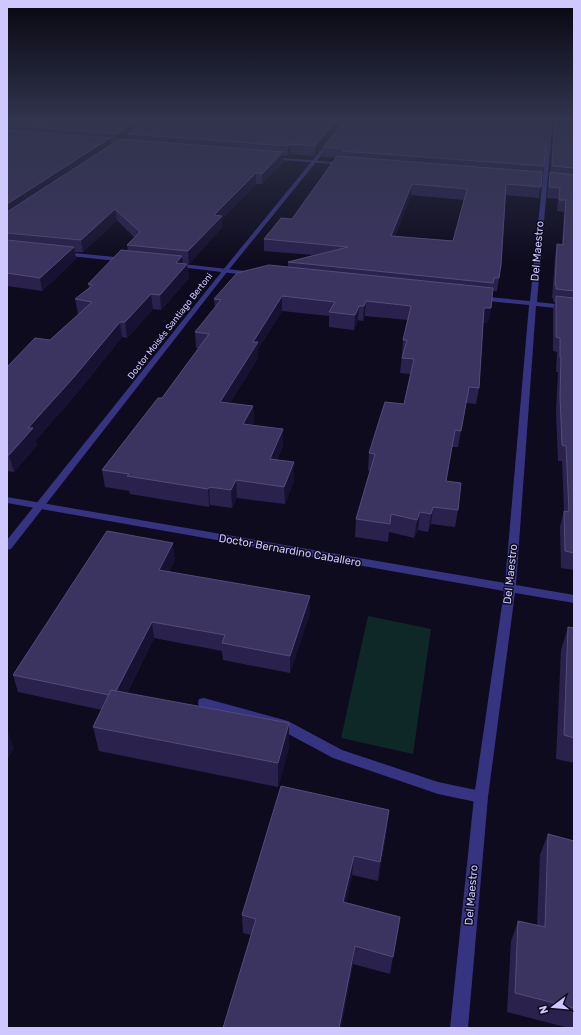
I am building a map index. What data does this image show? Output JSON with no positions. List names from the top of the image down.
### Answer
{
  "streets": {
    "street": ["Del Maestro", "Doctor Moisés Santiago Bertoni", "Doctor Bernardino Caballero"]
  },
  "crossings": [
    ["Del Maestro", "Doctor Bernardino Caballero"],
    ["Doctor Moisés Santiago Bertoni", "Doctor Bernardino Caballero"]
  ],
  "north": "left"
}
